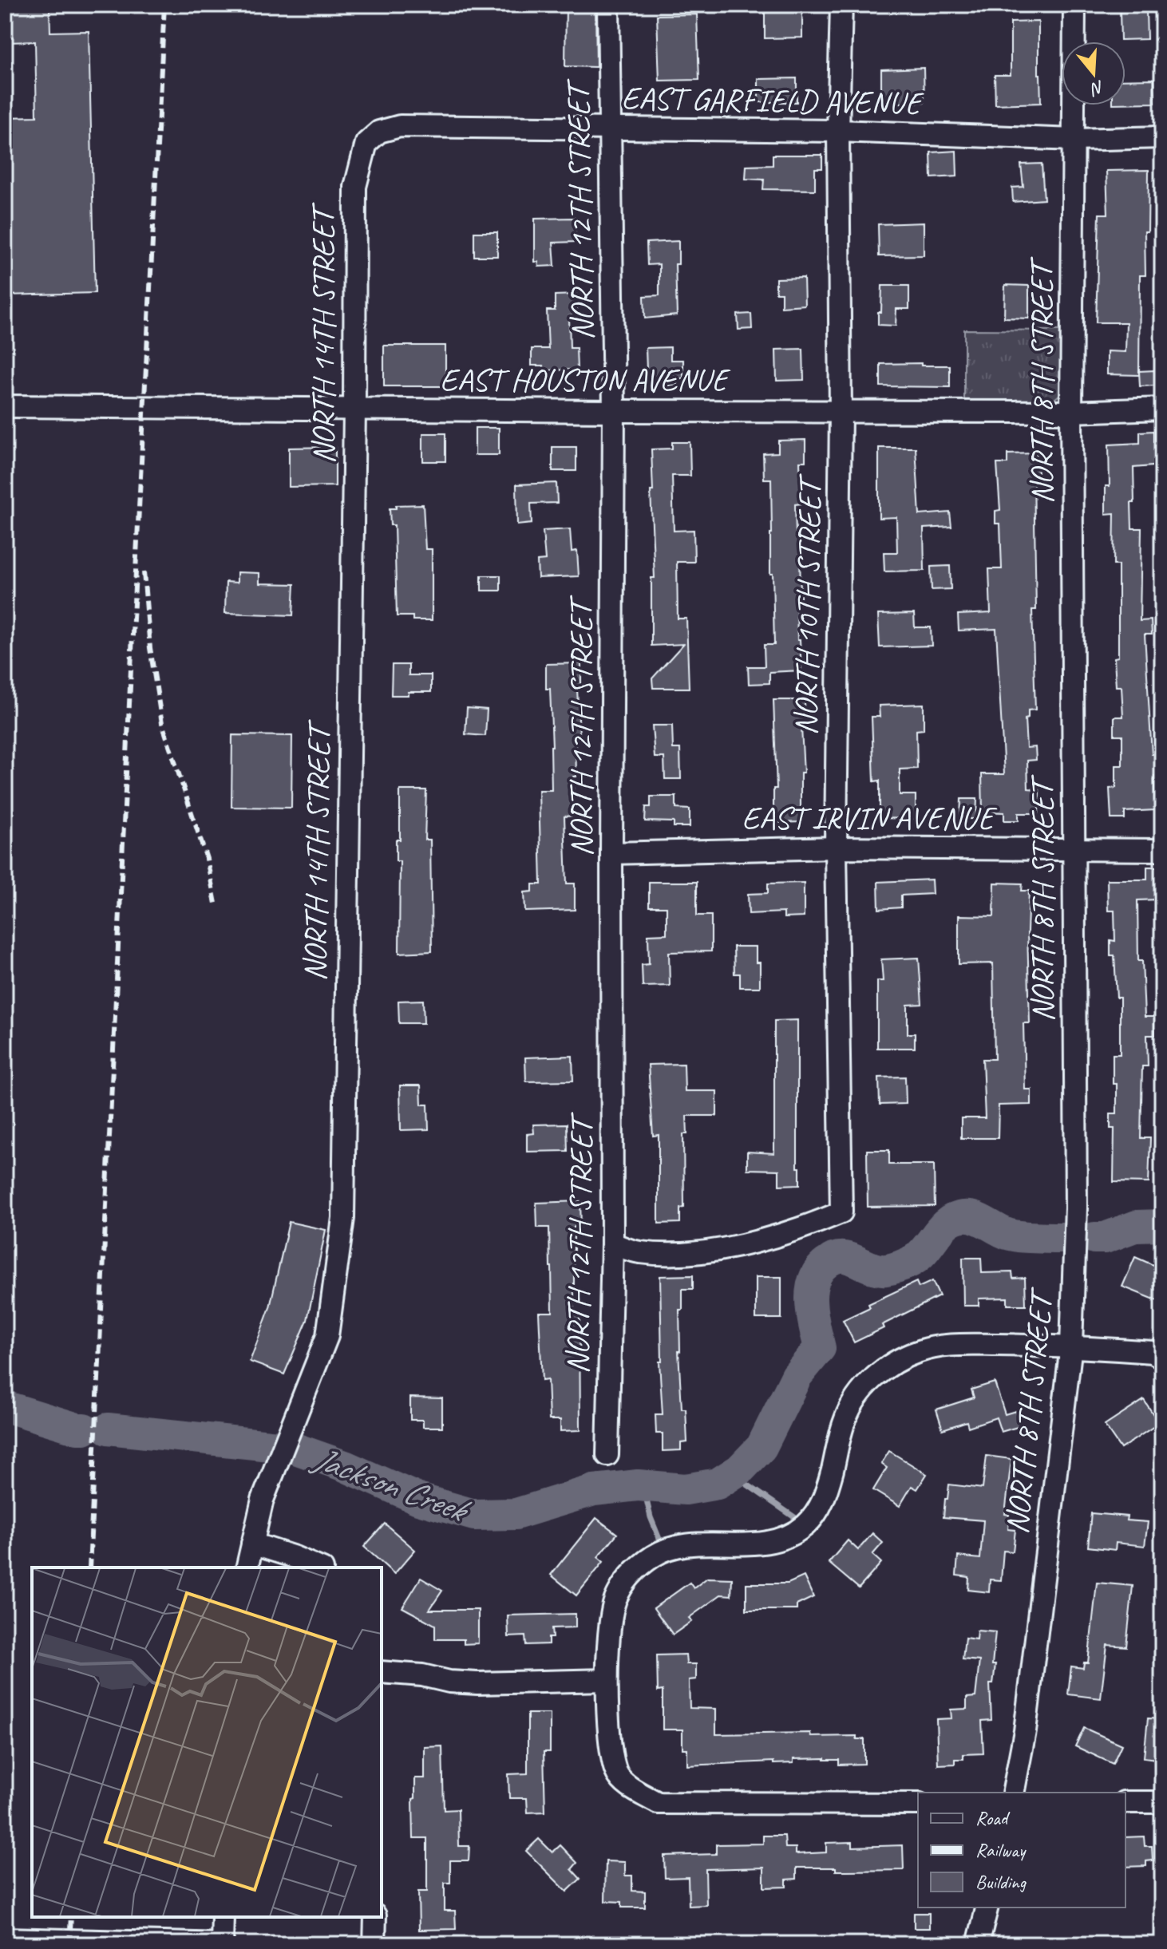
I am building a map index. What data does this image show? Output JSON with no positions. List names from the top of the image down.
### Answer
{
  "streets": {
    "street": [
      "EAST GARFIELD AVENUE",
      "NORTH 12TH STREET",
      "NORTH 14TH STREET",
      "EAST HOUSTON AVENUE",
      "NORTH 8TH STREET",
      "NORTH 10TH STREET",
      "EAST IRVIN AVENUE"
    ]
  },
  "crossings": [
    ["EAST GARFIELD AVENUE", "NORTH 12TH STREET"],
    ["EAST GARFIELD AVENUE", "NORTH 14TH STREET"],
    ["EAST GARFIELD AVENUE", "NORTH 8TH STREET"],
    ["EAST GARFIELD AVENUE", "NORTH 10TH STREET"],
    ["NORTH 12TH STREET", "EAST HOUSTON AVENUE"],
    ["NORTH 12TH STREET", "NORTH 10TH STREET"],
    ["NORTH 12TH STREET", "EAST IRVIN AVENUE"],
    ["NORTH 14TH STREET", "EAST HOUSTON AVENUE"],
    ["EAST HOUSTON AVENUE", "NORTH 8TH STREET"],
    ["EAST HOUSTON AVENUE", "NORTH 10TH STREET"],
    ["NORTH 8TH STREET", "EAST IRVIN AVENUE"],
    ["NORTH 10TH STREET", "EAST IRVIN AVENUE"]
  ],
  "water": ["Jackson Creek"],
  "legend": ["Road", "Railway", "Building"],
  "north": "bottom"
}
